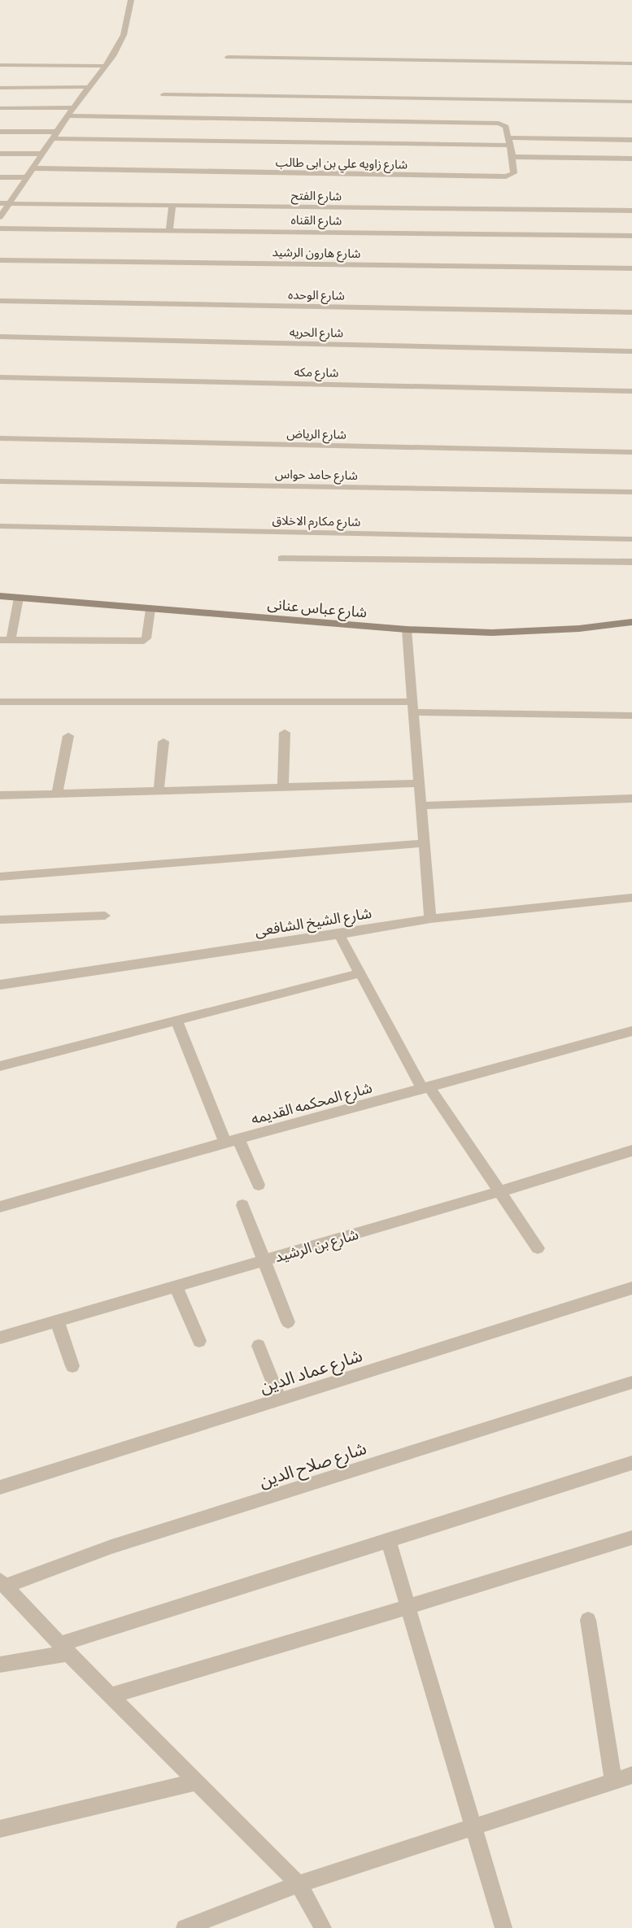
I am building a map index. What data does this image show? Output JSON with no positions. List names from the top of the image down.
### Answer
{
  "streets": {
    "street": [
      "شارع زاويه علي بن ابى طالب",
      "شارع الفتح",
      "شارع القناه",
      "شارع هارون الرشيد",
      "شارع الوحده",
      "شارع الحريه",
      "شارع مكه",
      "شارع الرياض",
      "شارع حامد حواس",
      "شارع مكارم الاخلاق",
      "شارع عباس عنانى",
      "شارع الشيخ الشافعى",
      "شارع المحكمه القديمه",
      "شارع بن الرشيد",
      "شارع عماد الدين",
      "شارع صلاح الدين"
    ]
  }
}
